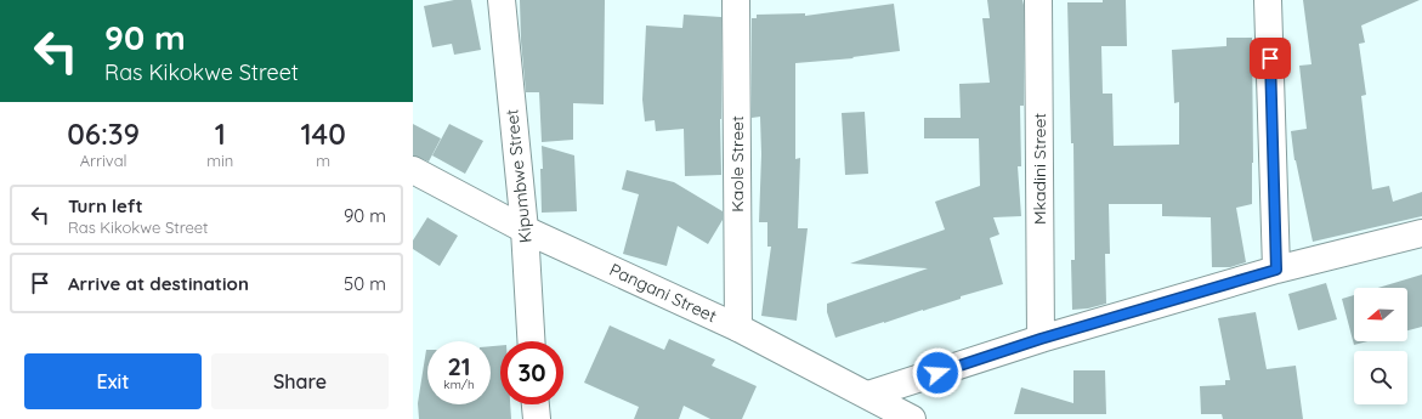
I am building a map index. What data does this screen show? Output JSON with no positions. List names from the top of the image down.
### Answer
{
  "streets": {
    "street": [
      "Kaole Street",
      "Mkadini Street",
      "Kipumbwe Street",
      "Pangani Street"
    ]
  },
  "crossings": [
    ["Kaole Street", "Pangani Street"],
    ["Kipumbwe Street", "Pangani Street"]
  ],
  "north": "left",
  "page": {
    "turn": ["90 m", "Ras Kikokwe Street"],
    "eta": [
      "06:39",
      "Arrival",
      "1",
      "min",
      "140",
      "m"
    ],
    "list": [
      {
        "name": "Turn left",
        "note": "Ras Kikokwe Street",
        "value": "90 m"
      },
      {
        "name": "Arrive at destination",
        "value": "50 m"
      }
    ],
    "speed": "21 km/h",
    "limit": "30",
    "buttons": ["Exit", "Share"]
  }
}
